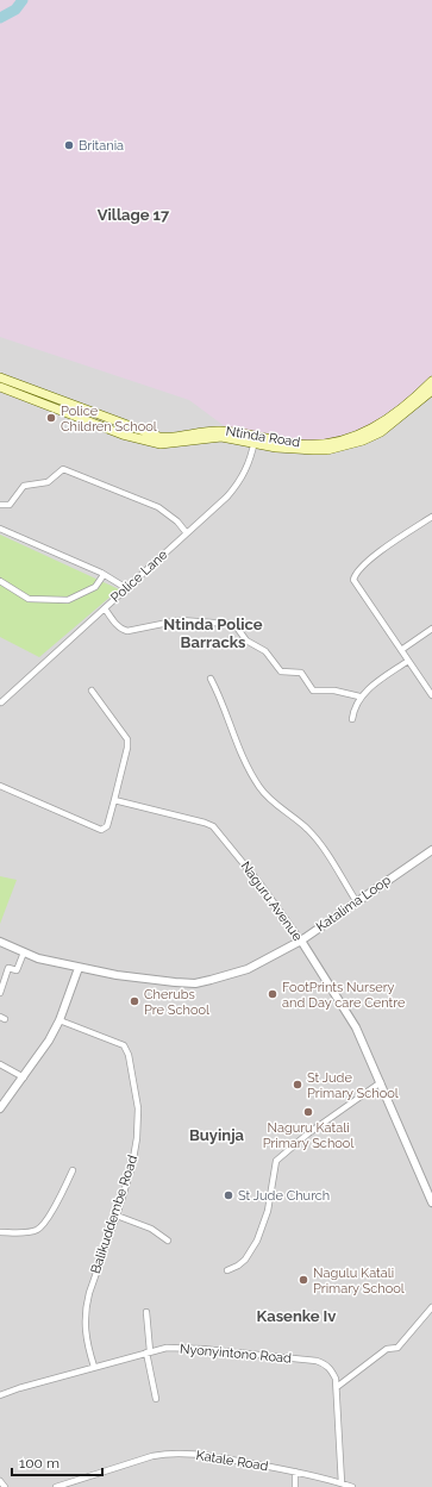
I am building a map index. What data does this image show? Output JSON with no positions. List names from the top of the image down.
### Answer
{
  "streets": {
    "main road": ["Ntinda Road"],
    "street": [
      "Police Lane",
      "Naguru Avenue",
      "Katalima Loop",
      "Balikuddembe Road",
      "Nyonyintono Road",
      "Katale Road"
    ]
  },
  "crossings": [
    ["Ntinda Road", "Police Lane"],
    ["Naguru Avenue", "Katalima Loop"],
    ["Balikuddembe Road", "Nyonyintono Road"],
    ["Nyonyintono Road", "Katale Road"]
  ],
  "districts": [
    "Village 17",
    "Ntinda Police Barracks",
    "Buyinja",
    "Kasenke Iv"
  ],
  "places": [
    "Britania",
    "Police Children School",
    "FootPrints Nursery and Day care Centre",
    "Cherubs Pre School",
    "St Jude Primary School",
    "Naguru Katali Primary School",
    "St Jude Church",
    "Nagulu Katali Primary School"
  ],
  "scale_bar": "100 m"
}
